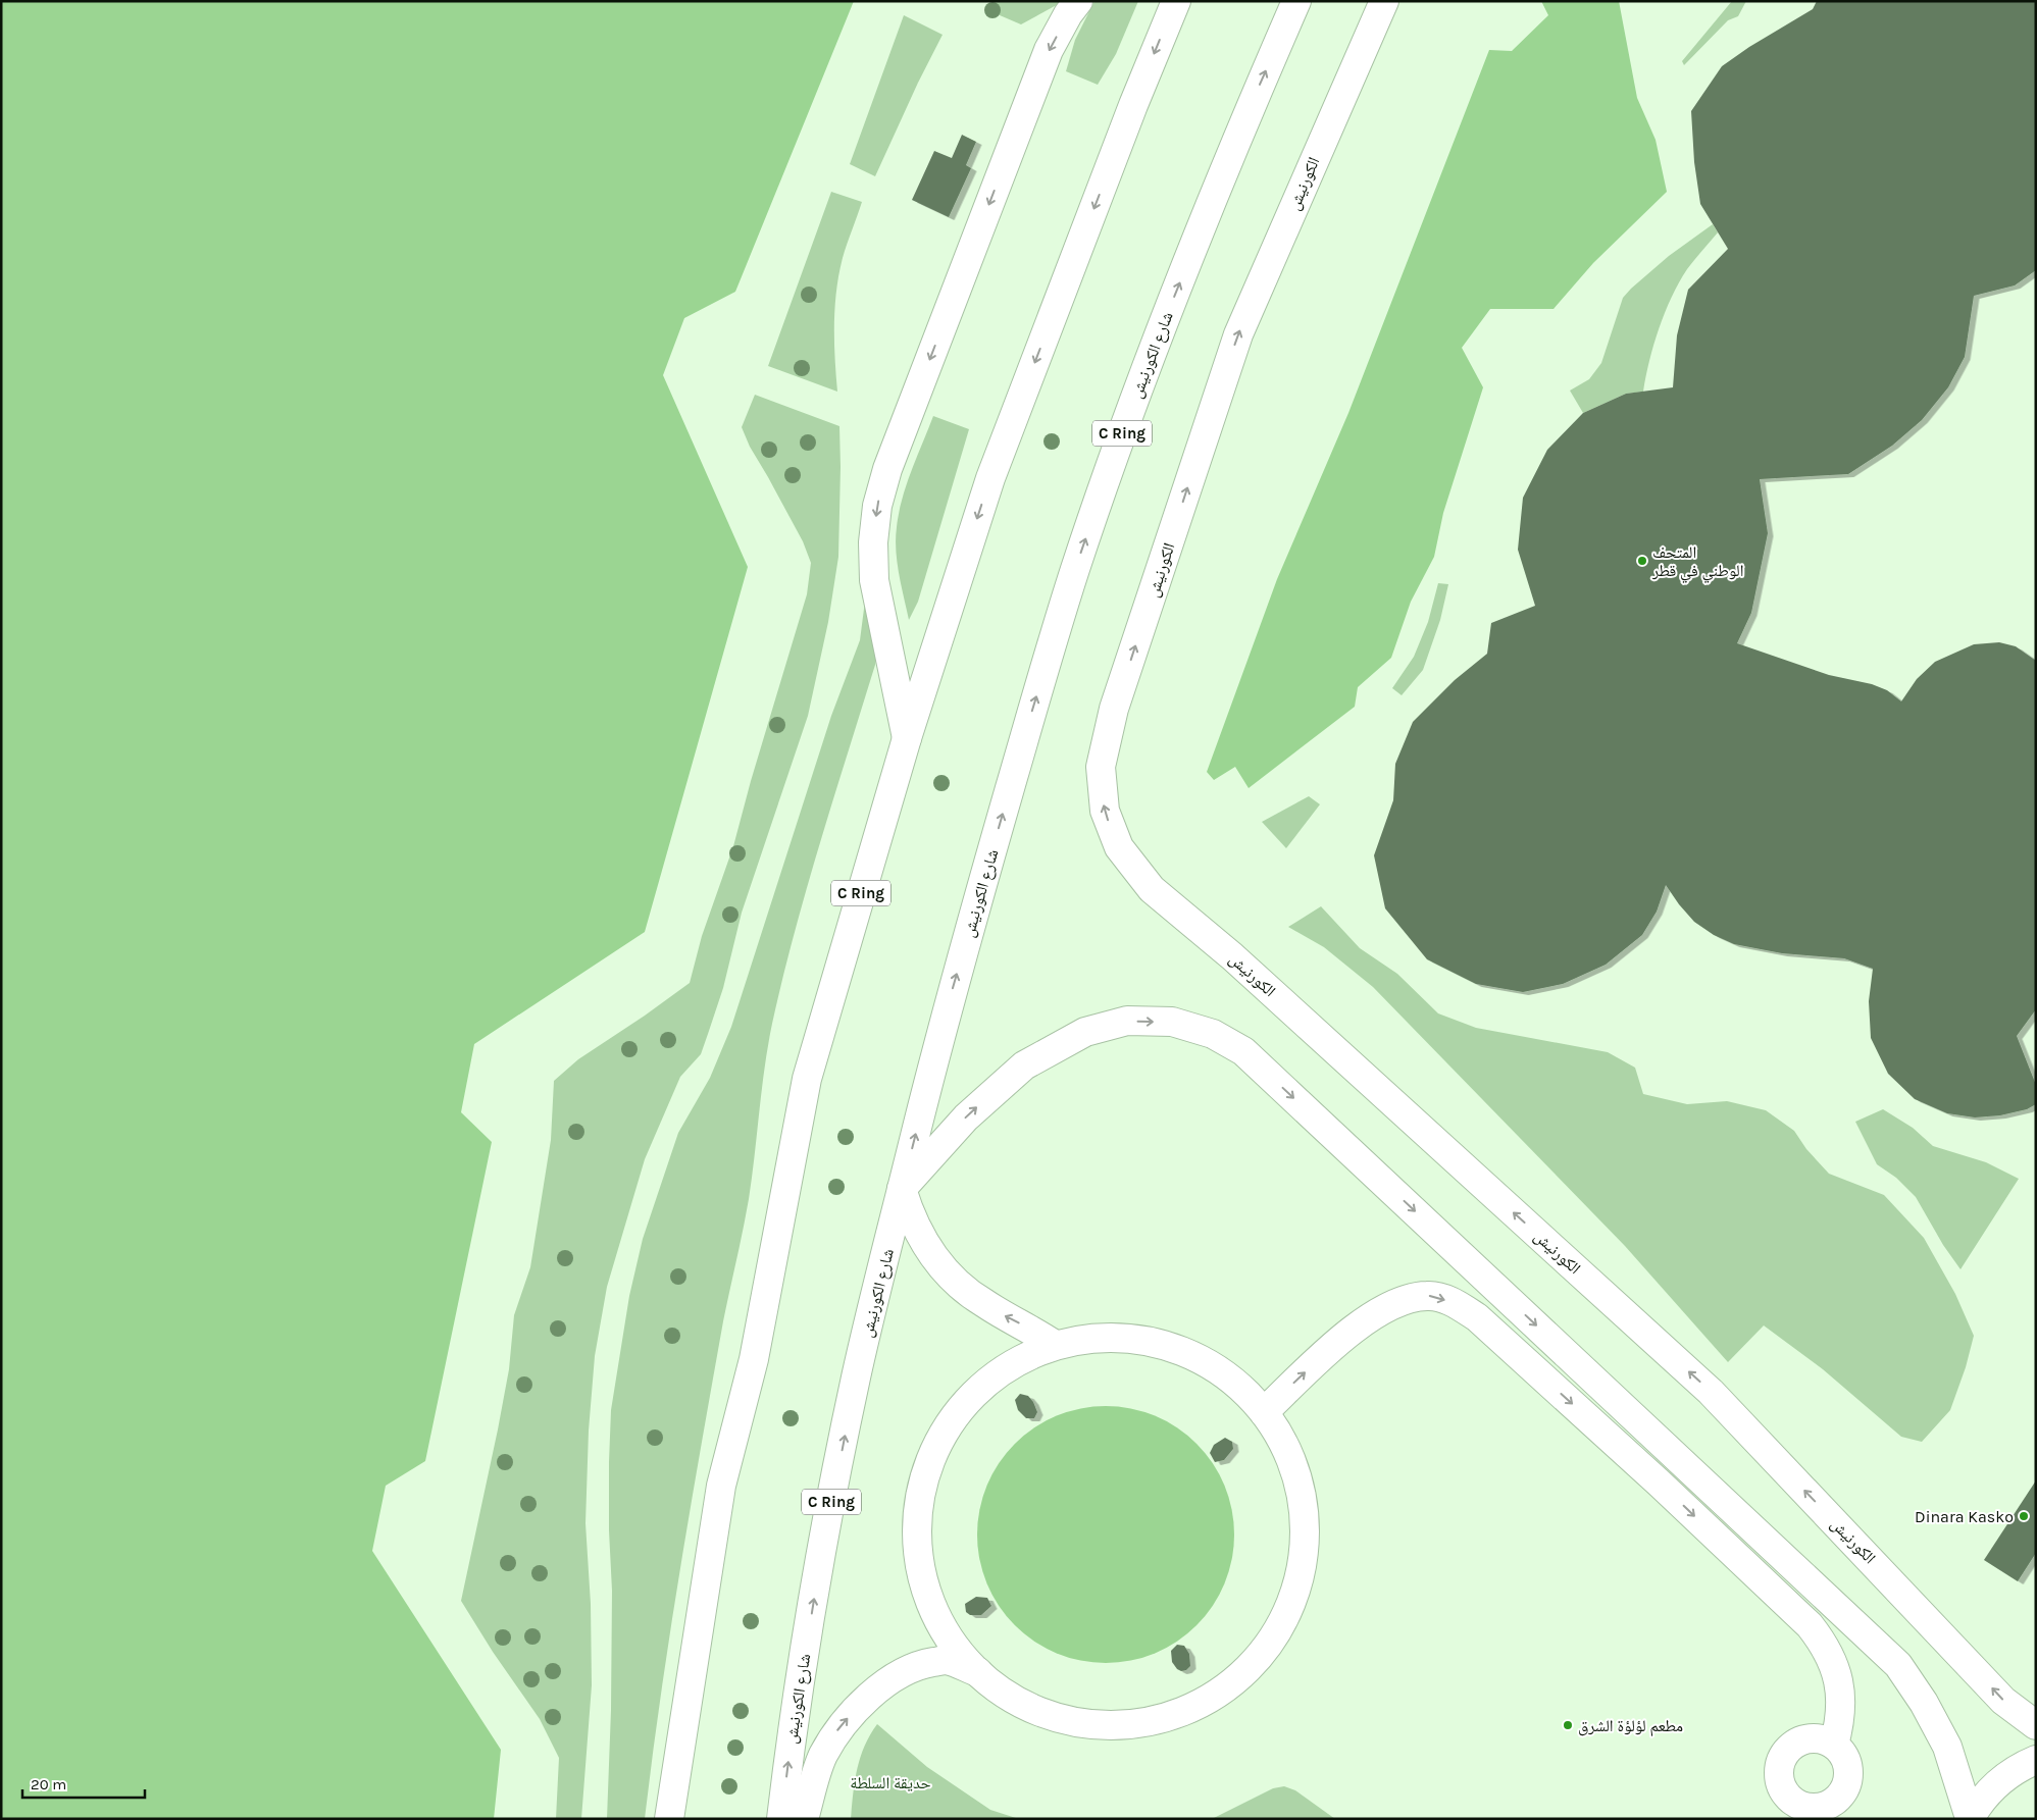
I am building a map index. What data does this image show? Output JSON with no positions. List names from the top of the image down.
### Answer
{
  "streets": {
    "main road": ["الكورنيش", "شارع الكورنيش", "C Ring"]
  },
  "one_way": ["الكورنيش"],
  "parks": ["حديقة السلطة"],
  "places": ["المتحف الوطني في قطر", "Dinara Kasko", "مطعم لؤلؤة الشرق"],
  "scale_bar": "20 m"
}
